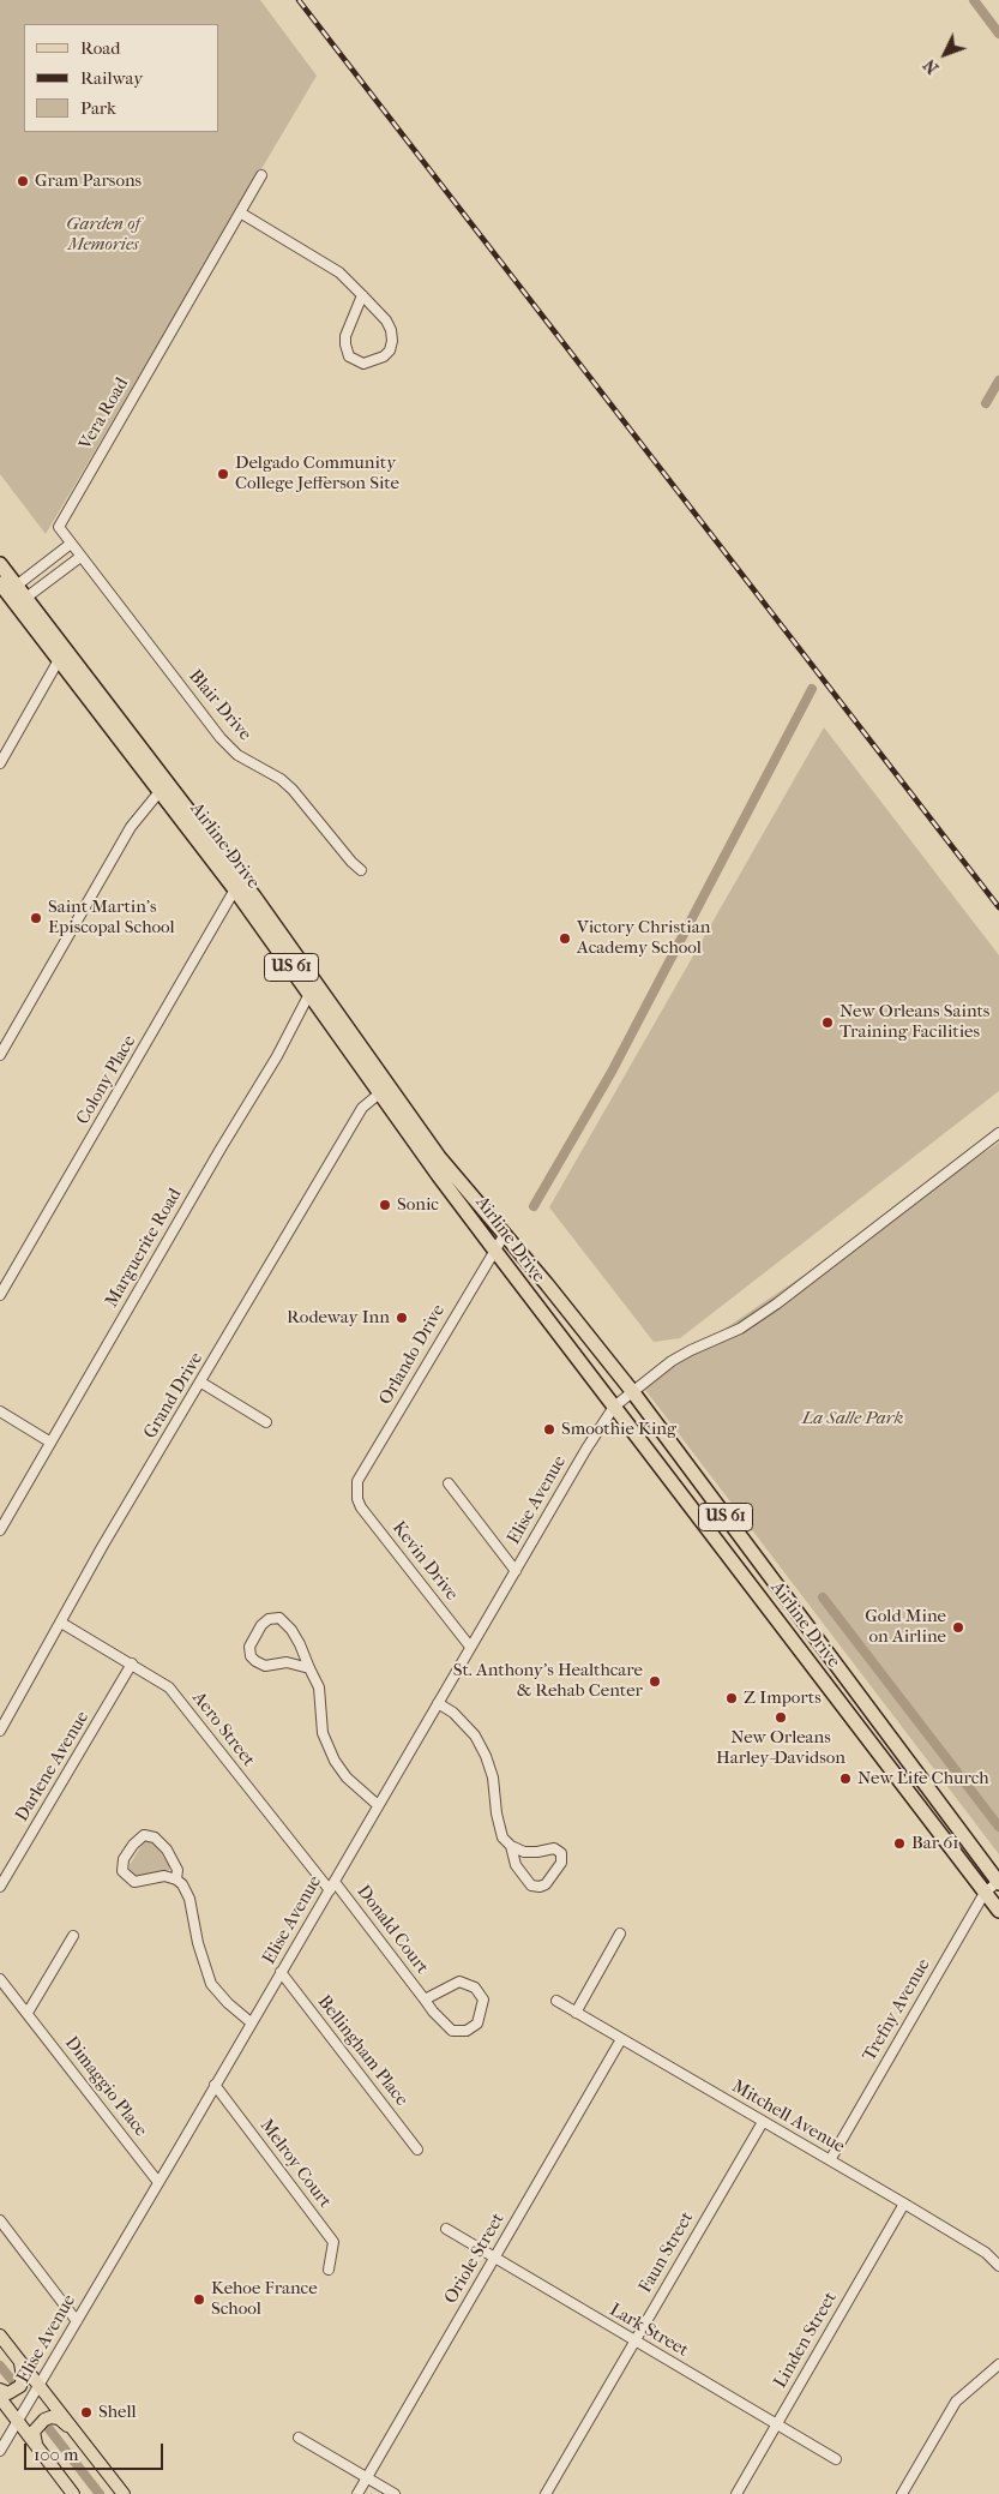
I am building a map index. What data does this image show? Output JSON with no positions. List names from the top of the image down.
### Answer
{
  "streets": {
    "highway": ["Airline Drive", "US 61"],
    "street": [
      "Vera Road",
      "Blair Drive",
      "Colony Place",
      "Marguerite Road",
      "Orlando Drive",
      "Grand Drive",
      "Elise Avenue",
      "Kevin Drive",
      "Aero Street",
      "Darlene Avenue",
      "Donald Court",
      "Trefny Avenue",
      "Bellingham Place",
      "Dimaggio Place",
      "Mitchell Avenue",
      "Melroy Court",
      "Faun Street",
      "Oriole Street",
      "Lark Street",
      "Linden Street"
    ]
  },
  "crossings": [
    ["Vera Road", "Blair Drive"],
    ["Airline Drive", "Colony Place"],
    ["Airline Drive", "Marguerite Road"],
    ["Airline Drive", "Orlando Drive"],
    ["Airline Drive", "Grand Drive"],
    ["Airline Drive", "Elise Avenue"],
    ["Airline Drive", "Trefny Avenue"],
    ["Orlando Drive", "Kevin Drive"],
    ["Grand Drive", "Aero Street"],
    ["Elise Avenue", "Kevin Drive"],
    ["Elise Avenue", "Aero Street"],
    ["Elise Avenue", "Donald Court"],
    ["Elise Avenue", "Bellingham Place"],
    ["Elise Avenue", "Dimaggio Place"],
    ["Elise Avenue", "Melroy Court"],
    ["Aero Street", "Darlene Avenue"],
    ["Aero Street", "Donald Court"],
    ["Trefny Avenue", "Mitchell Avenue"],
    ["Mitchell Avenue", "Faun Street"],
    ["Mitchell Avenue", "Oriole Street"],
    ["Mitchell Avenue", "Linden Street"],
    ["Faun Street", "Lark Street"],
    ["Oriole Street", "Lark Street"],
    ["Lark Street", "Linden Street"]
  ],
  "parks": ["Garden of Memories", "La Salle Park"],
  "places": [
    "Gram Parsons",
    "Delgado Community College Jefferson Site",
    "Saint Martin's Episcopal School",
    "Victory Christian Academy School",
    "New Orleans Saints Training Facilities",
    "Sonic",
    "Rodeway Inn",
    "Smoothie King",
    "Gold Mine on Airline",
    "St. Anthony's Healthcare & Rehab Center",
    "Z Imports",
    "New Orleans Harley-Davidson",
    "New Life Church",
    "Bar 61",
    "Kehoe France School",
    "Shell"
  ],
  "legend": ["Road", "Railway", "Park"],
  "scale_bar": "100 m",
  "north": "bottom left"
}
